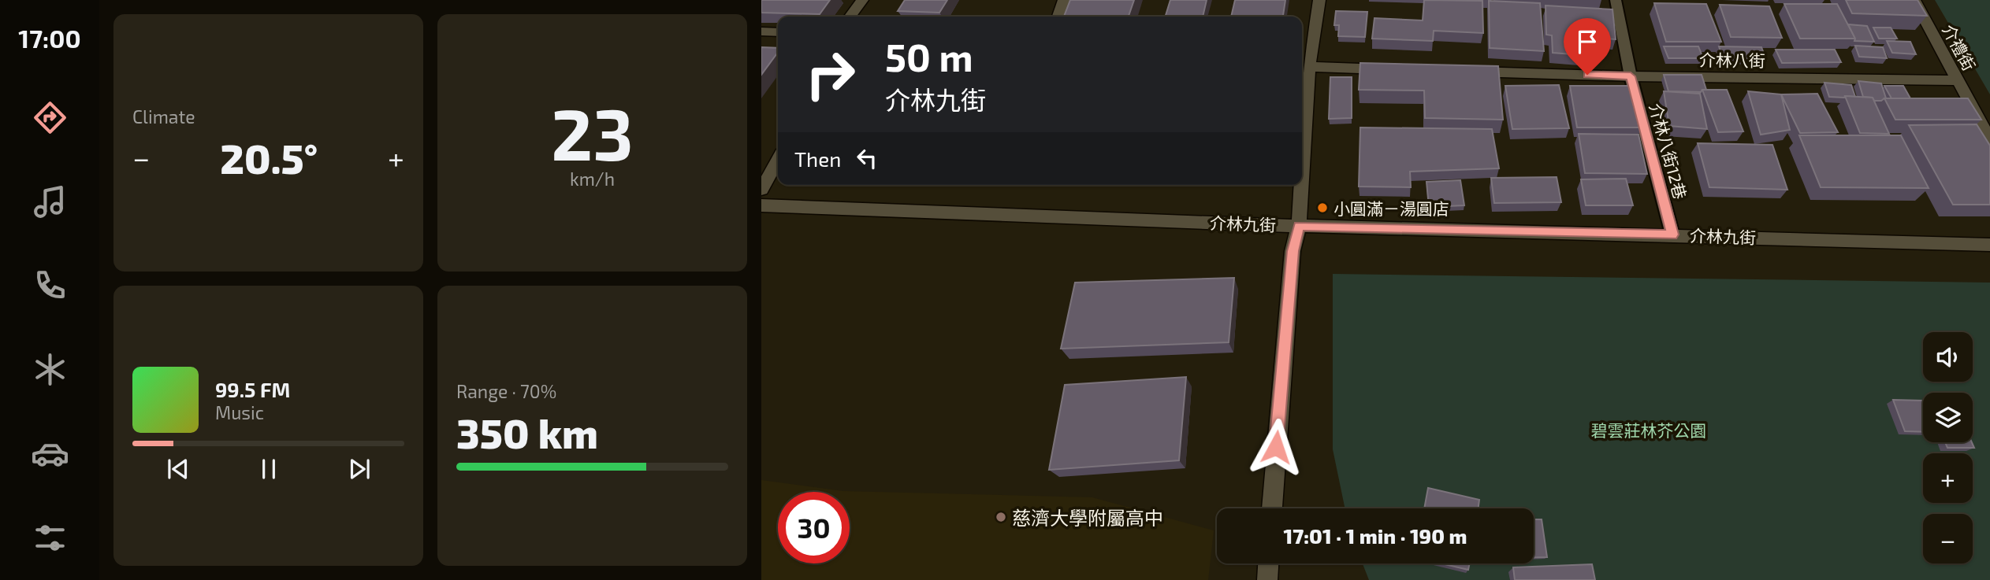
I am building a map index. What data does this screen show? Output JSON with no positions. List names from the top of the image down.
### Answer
{
  "streets": {
    "street": ["介禮街", "介林八街", "介林九街"],
    "lane": ["介林八街12巷"]
  },
  "crossings": [
    ["介禮街", "介林八街"],
    ["介林八街", "介林八街12巷"],
    ["介林八街12巷", "介林九街"]
  ],
  "parks": ["碧雲莊林芥公園"],
  "places": ["小圓滿－湯圓店", "慈濟大學附屬高中"],
  "page": {
    "tabs": "17:00",
    "tile": [
      "Climate",
      ["23", "km/h"],
      ["Range · 70%", "350 km"]
    ],
    "turn": ["50 m", "介林九街"],
    "then": "Then",
    "heat": ["−", "20.5°", "+"],
    "map_buttons": ["+", "−"],
    "song": ["99.5 FM", "Music"],
    "limit": "30",
    "trip": "17:01 · 1 min · 190 m"
  }
}
